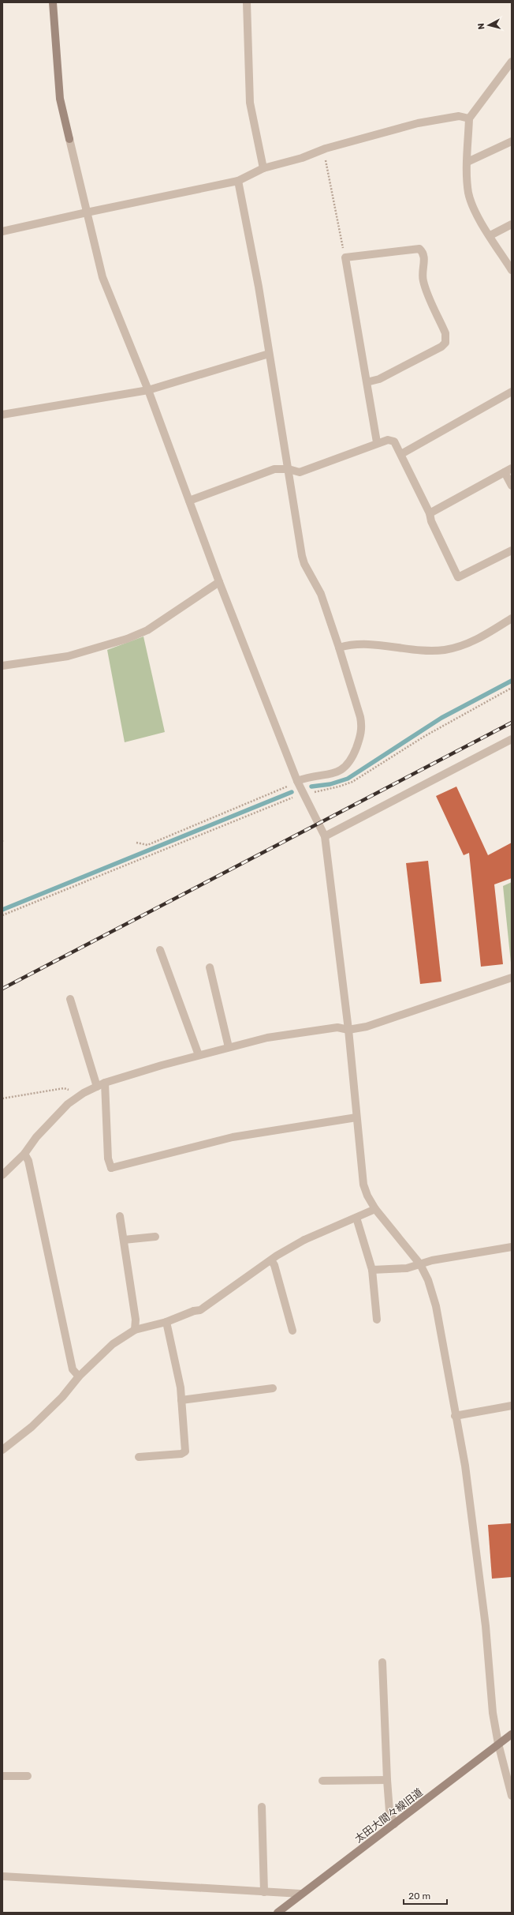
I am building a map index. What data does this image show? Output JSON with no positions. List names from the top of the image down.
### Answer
{
  "streets": {
    "street": ["太田大間々線旧道"]
  },
  "scale_bar": "20 m",
  "north": "left"
}
